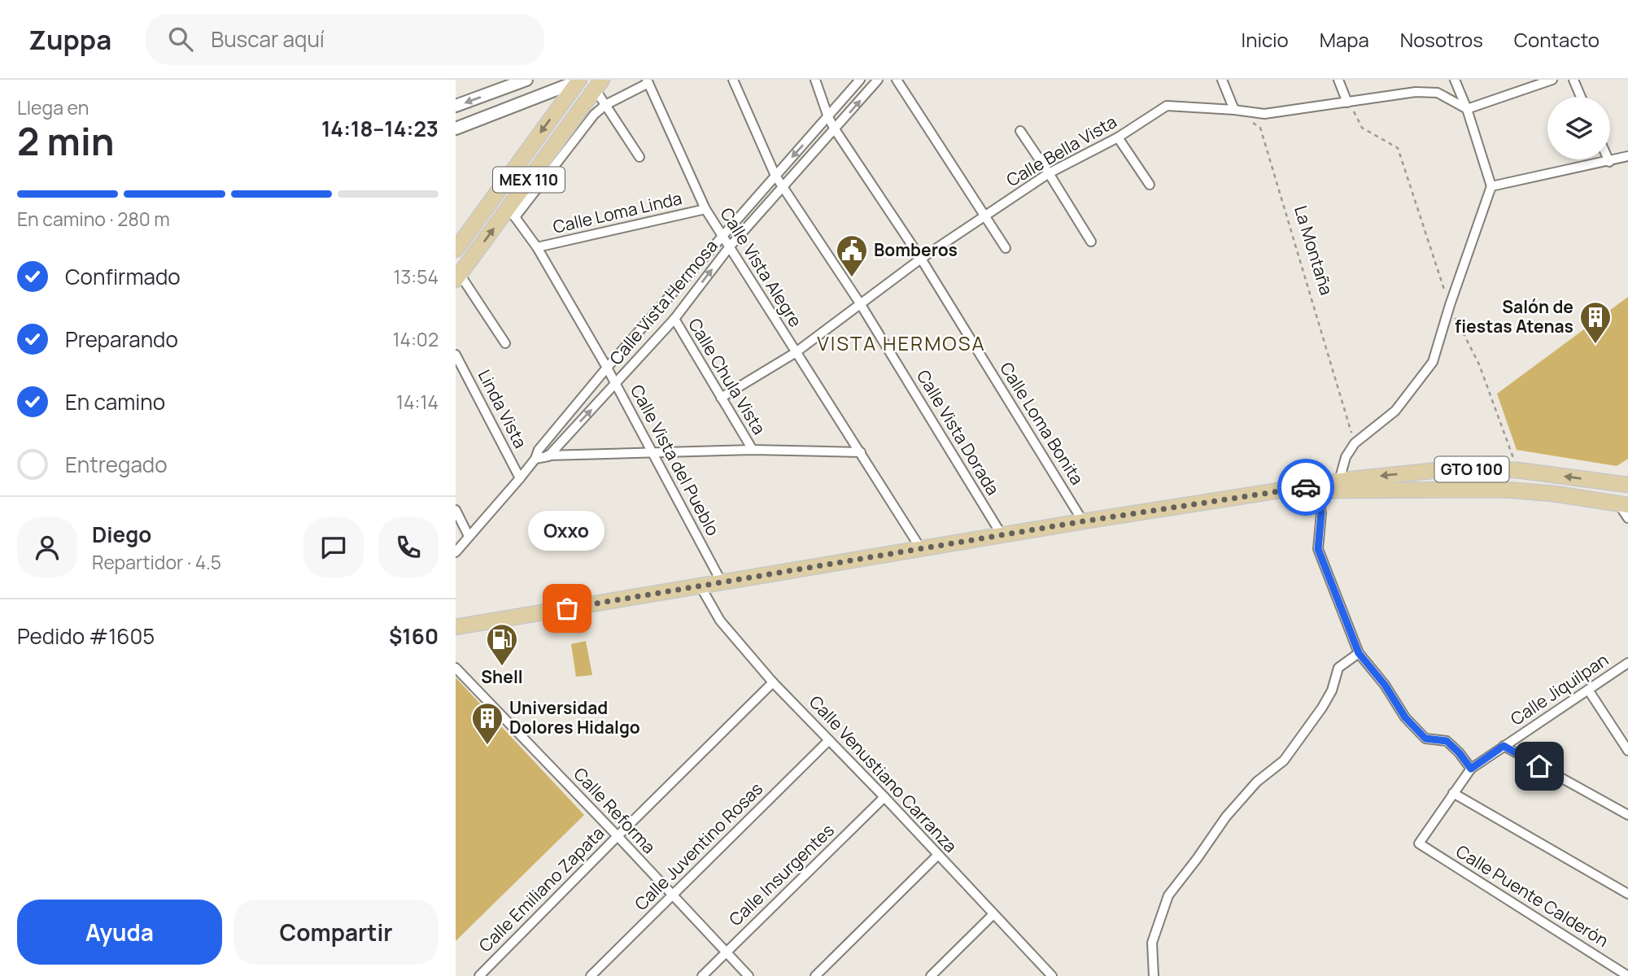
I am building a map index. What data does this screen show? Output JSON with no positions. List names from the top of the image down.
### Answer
{
  "streets": {
    "main road": ["MEX 110", "GTO 100"],
    "street": [
      "Calle Bella Vista",
      "Calle Loma Linda",
      "Calle Vista Alegre",
      "Calle Vista Hermosa",
      "Calle Chula Vista",
      "Linda Vista",
      "Calle Loma Bonita",
      "Calle Vista Dorada",
      "Calle Vista del Pueblo",
      "Calle Jiquilpan",
      "Calle Venustiano Carranza",
      "Calle Reforma",
      "Calle Juventino Rosas",
      "Calle Insurgentes",
      "Calle Emiliano Zapata",
      "Calle Puente Calderón"
    ],
    "path": ["La Montaña"]
  },
  "crossings": [
    ["Calle Bella Vista", "Calle Vista Alegre"],
    ["Calle Bella Vista", "Calle Chula Vista"],
    ["Calle Bella Vista", "Calle Loma Bonita"],
    ["Calle Bella Vista", "Calle Vista Dorada"],
    ["MEX 110", "Calle Vista del Pueblo"],
    ["Calle Loma Linda", "Calle Vista Alegre"],
    ["Calle Loma Linda", "Calle Vista del Pueblo"],
    ["Calle Vista Alegre", "Calle Vista Hermosa"],
    ["Calle Vista Alegre", "GTO 100"],
    ["Calle Vista Hermosa", "Calle Chula Vista"],
    ["Calle Vista Hermosa", "Linda Vista"],
    ["Calle Vista Hermosa", "Calle Loma Bonita"],
    ["Calle Vista Hermosa", "Calle Vista Dorada"],
    ["Calle Vista Hermosa", "Calle Vista del Pueblo"],
    ["Calle Loma Bonita", "GTO 100"],
    ["Calle Vista Dorada", "GTO 100"],
    ["Calle Vista del Pueblo", "GTO 100"],
    ["GTO 100", "Calle Venustiano Carranza"],
    ["Calle Jiquilpan", "Calle Puente Calderón"],
    ["Calle Venustiano Carranza", "Calle Juventino Rosas"],
    ["Calle Venustiano Carranza", "Calle Insurgentes"],
    ["Calle Venustiano Carranza", "Calle Emiliano Zapata"],
    ["Calle Reforma", "Calle Juventino Rosas"],
    ["Calle Reforma", "Calle Insurgentes"],
    ["Calle Reforma", "Calle Emiliano Zapata"]
  ],
  "districts": ["VISTA HERMOSA"],
  "places": {
    "public building": ["Bomberos"],
    "building": ["Salón de fiestas Atenas", "Universidad Dolores Hidalgo"],
    "other": ["Oxxo"],
    "fuel station": ["Shell"]
  },
  "page": {
    "header": "Zuppa",
    "search": "Buscar aquí",
    "nav": [
      "Inicio",
      "Mapa",
      "Nosotros",
      "Contacto"
    ],
    "heading": ["2 min", "Llega en", "14:18–14:23"],
    "panel": [
      "Diego",
      "Repartidor · 4.5",
      "Pedido #1605",
      "$160"
    ],
    "bar": "En camino · 280 m",
    "list": [
      ["Confirmado", "13:54"],
      ["Preparando", "14:02"],
      ["En camino", "14:14"],
      "Entregado"
    ],
    "bubble": "Oxxo",
    "buttons": ["Ayuda", "Compartir"]
  }
}
